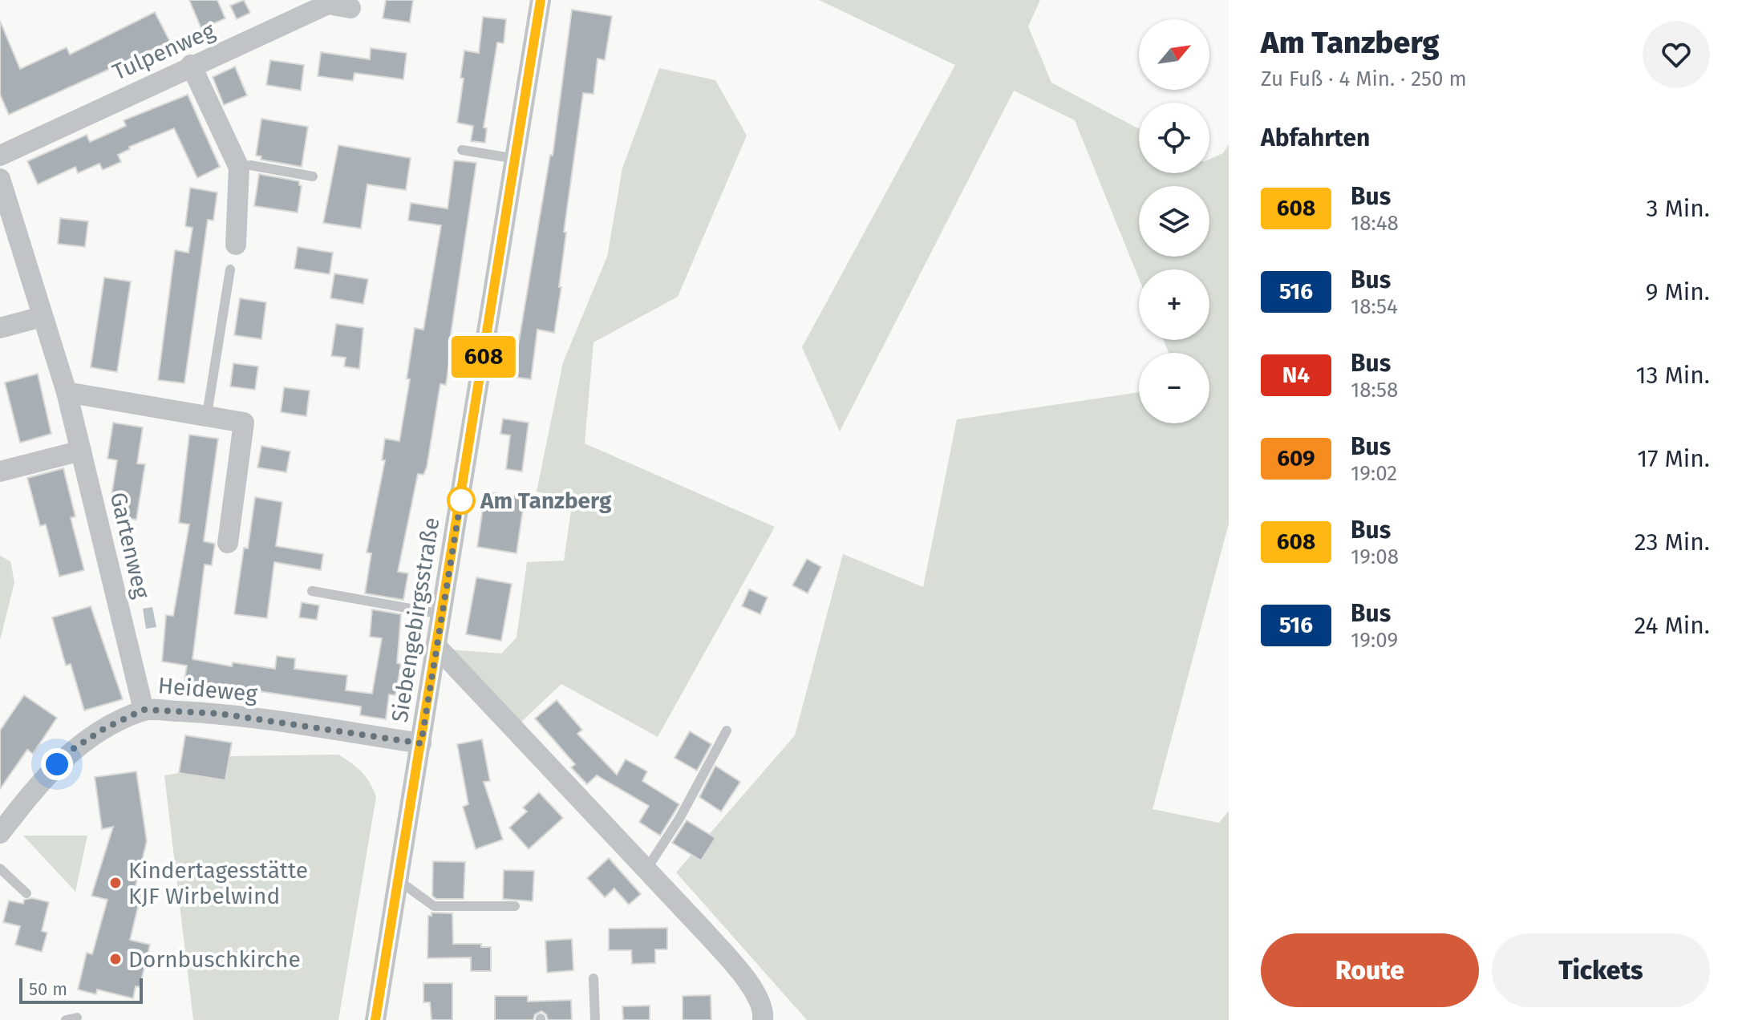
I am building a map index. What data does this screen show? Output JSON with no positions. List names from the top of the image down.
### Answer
{
  "streets": {
    "street": [
      "Tulpenweg",
      "Gartenweg",
      "Siebengebirgsstraße",
      "Heideweg"
    ]
  },
  "crossings": [
    ["Gartenweg", "Heideweg"],
    ["Siebengebirgsstraße", "Heideweg"]
  ],
  "places": ["Am Tanzberg", "Kindertagesstätte KJF Wirbelwind", "Dornbuschkirche"],
  "lines": ["bus line 608"],
  "scale_bar": "50 m",
  "north": "top right",
  "page": {
    "on_map": "608",
    "heading": [
      ["Am Tanzberg", "Zu Fuß · 4 Min. · 250 m"],
      "Abfahrten"
    ],
    "map_buttons": ["+", "−"],
    "list": [
      {
        "mark": "608",
        "name": "Bus",
        "note": "18:48",
        "value": "3 Min."
      },
      {
        "mark": "516",
        "name": "Bus",
        "note": "18:54",
        "value": "9 Min."
      },
      {
        "mark": "N4",
        "name": "Bus",
        "note": "18:58",
        "value": "13 Min."
      },
      {
        "mark": "609",
        "name": "Bus",
        "note": "19:02",
        "value": "17 Min."
      },
      {
        "mark": "608",
        "name": "Bus",
        "note": "19:08",
        "value": "23 Min."
      },
      {
        "mark": "516",
        "name": "Bus",
        "note": "19:09",
        "value": "24 Min."
      }
    ],
    "buttons": ["Route", "Tickets"],
    "scale": "50 m"
  }
}
